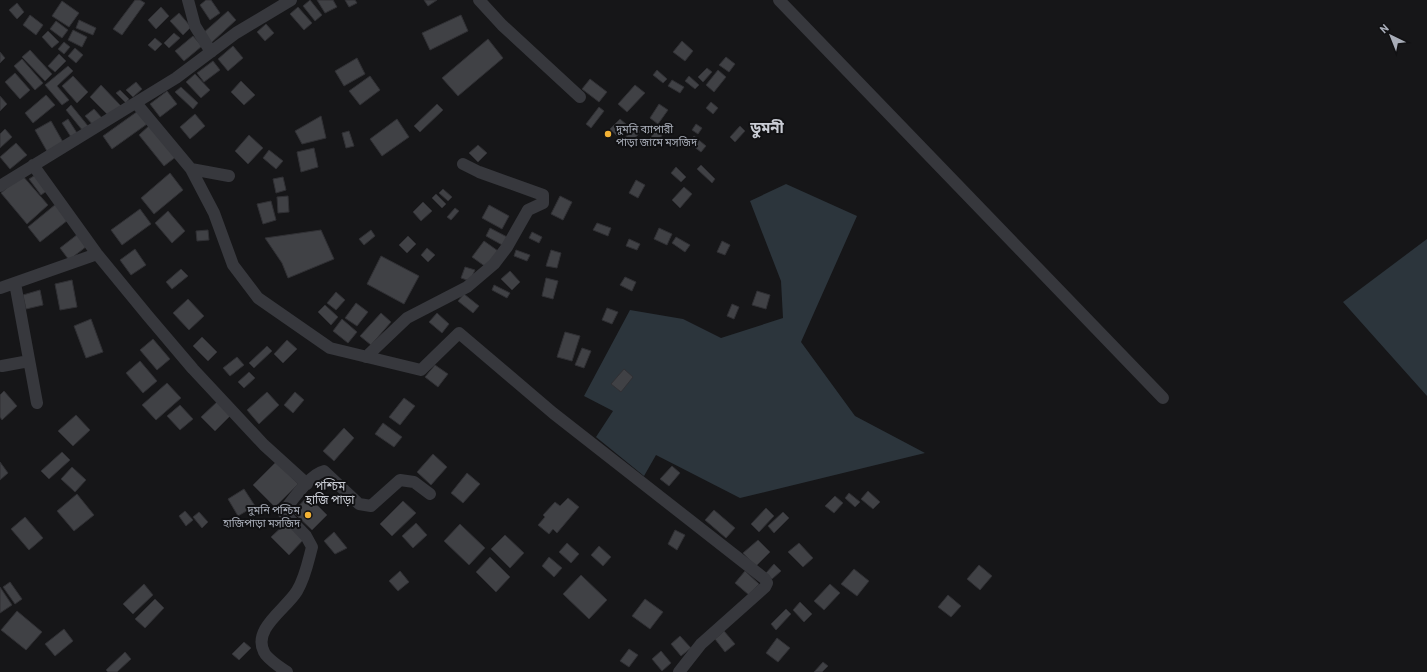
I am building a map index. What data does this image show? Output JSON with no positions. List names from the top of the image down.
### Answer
{
  "districts": ["ডুমনী", "পশ্চিম হাজি পাড়া"],
  "places": ["দুমনি ব্যাপারী পাড়া জামে মসজিদ", "দুমনি পশ্চিম হাজিপাড়া মসজিদ"],
  "north": "top left"
}
